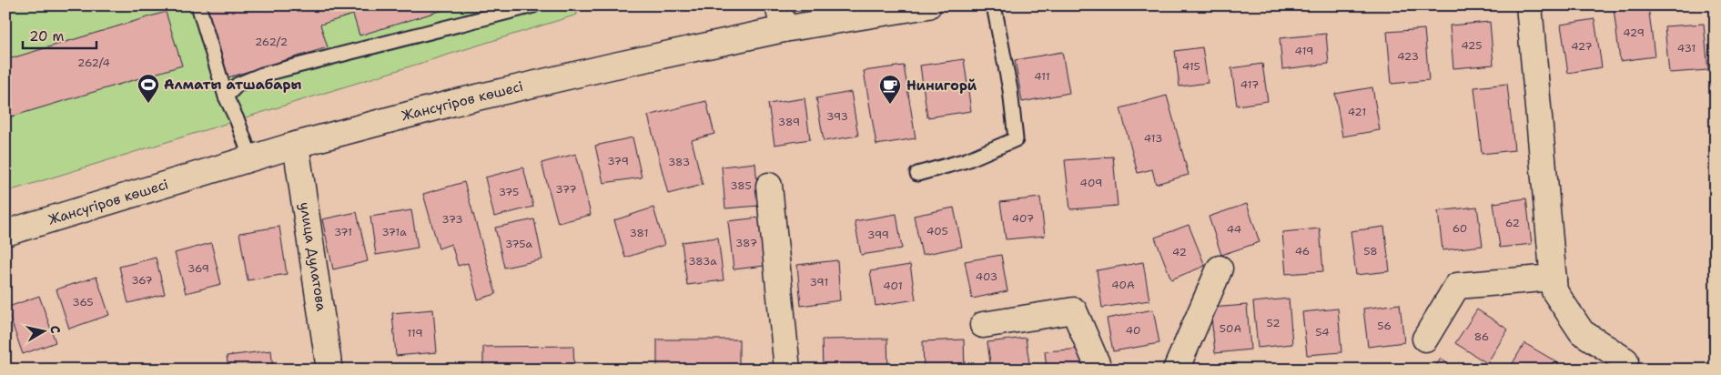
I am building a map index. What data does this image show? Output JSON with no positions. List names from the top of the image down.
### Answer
{
  "streets": {
    "street": ["Жансүгіров көшесі", "улица Дулатова"]
  },
  "crossings": [
    ["Жансүгіров көшесі", "улица Дулатова"]
  ],
  "places": {
    "sports": ["Алматы атшабары"],
    "cafe": ["Нинигорй"]
  },
  "house_numbers": [
    "429",
    "262/2",
    "425",
    "427",
    "431",
    "419",
    "423",
    "262/4",
    "415",
    "411",
    "417",
    "421",
    "393",
    "389",
    "413",
    "379",
    "383",
    "409",
    "385",
    "377",
    "375",
    "407",
    "373",
    "62",
    "60",
    "44",
    "405",
    "371",
    "371а",
    "381",
    "399",
    "387",
    "375а",
    "46",
    "58",
    "42",
    "383а",
    "369",
    "403",
    "367",
    "391",
    "40А",
    "401",
    "365",
    "52",
    "56",
    "50А",
    "40",
    "54",
    "119",
    "86"
  ],
  "scale_bar": "20 m",
  "north": "right"
}
